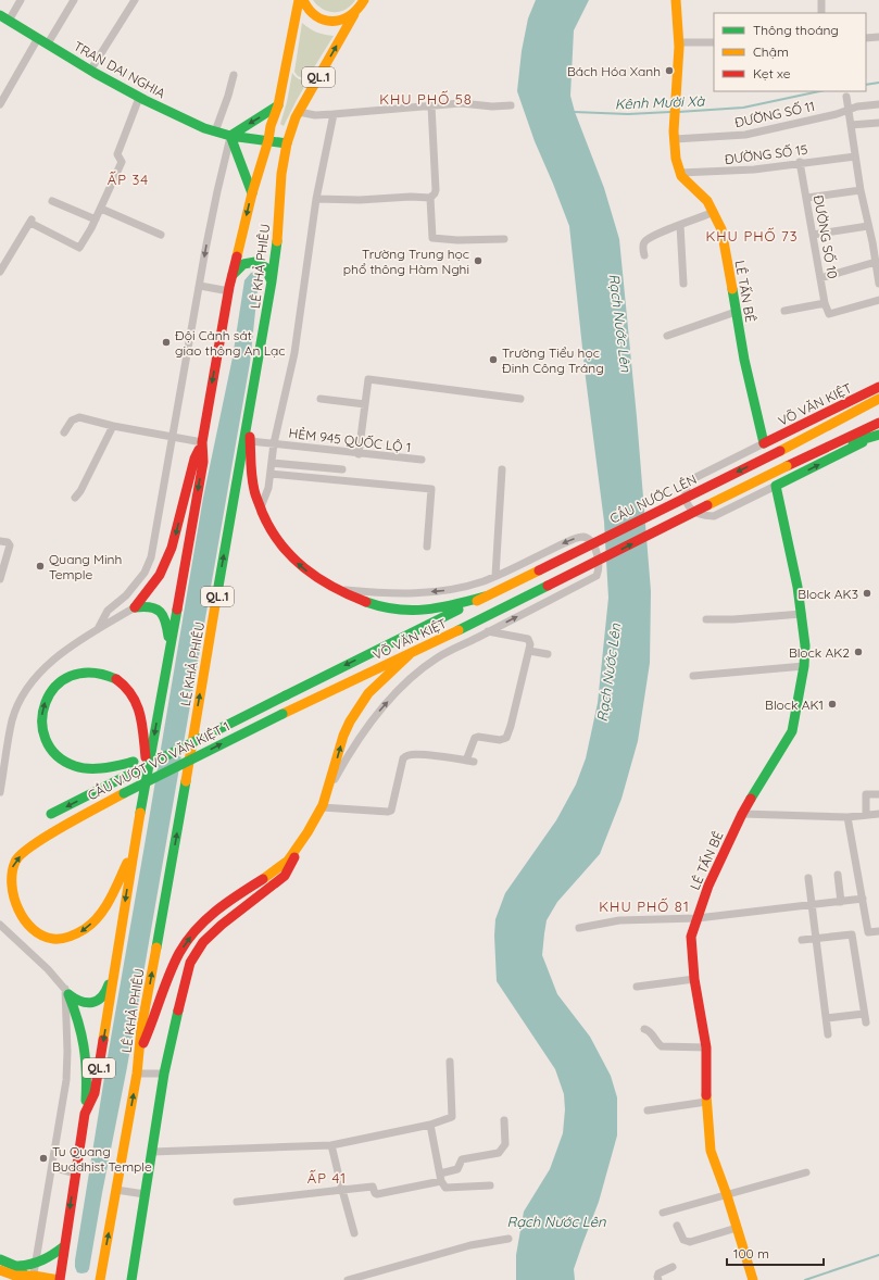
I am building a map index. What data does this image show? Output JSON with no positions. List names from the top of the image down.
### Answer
{
  "streets": {
    "main road": [
      "TRAN DAI NGHIA",
      "QL.1",
      "LÊ KHẢ PHIÊU",
      "LÊ TẤN BÊ",
      "VÕ VĂN KIỆT",
      "CẦU NƯỚC LÊN",
      "CẦU VƯỢT VÕ VĂN KIỆT 1"
    ],
    "street": [
      "ĐƯỜNG SỐ 11",
      "ĐƯỜNG SỐ 15",
      "ĐƯỜNG SỐ 10",
      "HẺM 945 QUỐC LỘ 1"
    ]
  },
  "crossings": [
    ["TRAN DAI NGHIA", "LÊ KHẢ PHIÊU"],
    ["QL.1", "LÊ KHẢ PHIÊU"],
    ["ĐƯỜNG SỐ 11", "LÊ TẤN BÊ"],
    ["ĐƯỜNG SỐ 15", "ĐƯỜNG SỐ 10"],
    ["ĐƯỜNG SỐ 15", "LÊ TẤN BÊ"],
    ["LÊ KHẢ PHIÊU", "CẦU VƯỢT VÕ VĂN KIỆT 1"],
    ["LÊ TẤN BÊ", "VÕ VĂN KIỆT"],
    ["VÕ VĂN KIỆT", "CẦU NƯỚC LÊN"],
    ["VÕ VĂN KIỆT", "CẦU VƯỢT VÕ VĂN KIỆT 1"]
  ],
  "one_way": ["CẦU NƯỚC LÊN"],
  "districts": [
    "KHU PHỐ 58",
    "ẤP 34",
    "KHU PHỐ 73",
    "KHU PHỐ 81",
    "ẤP 41"
  ],
  "water": ["Kênh Mười Xà", "Rạch Nước Lên"],
  "places": [
    "Bách Hóa Xanh",
    "Trường Trung học phổ thông Hàm Nghi",
    "Đội Cảnh sát giao thông An Lạc",
    "Trường Tiểu học Đinh Công Tráng",
    "Quang Minh Temple",
    "Block AK3",
    "Block AK2",
    "Block AK1",
    "Tu Quang Buddhist Temple"
  ],
  "legend": ["Thông thoáng", "Chậm", "Kẹt xe"],
  "scale_bar": "100 m"
}
